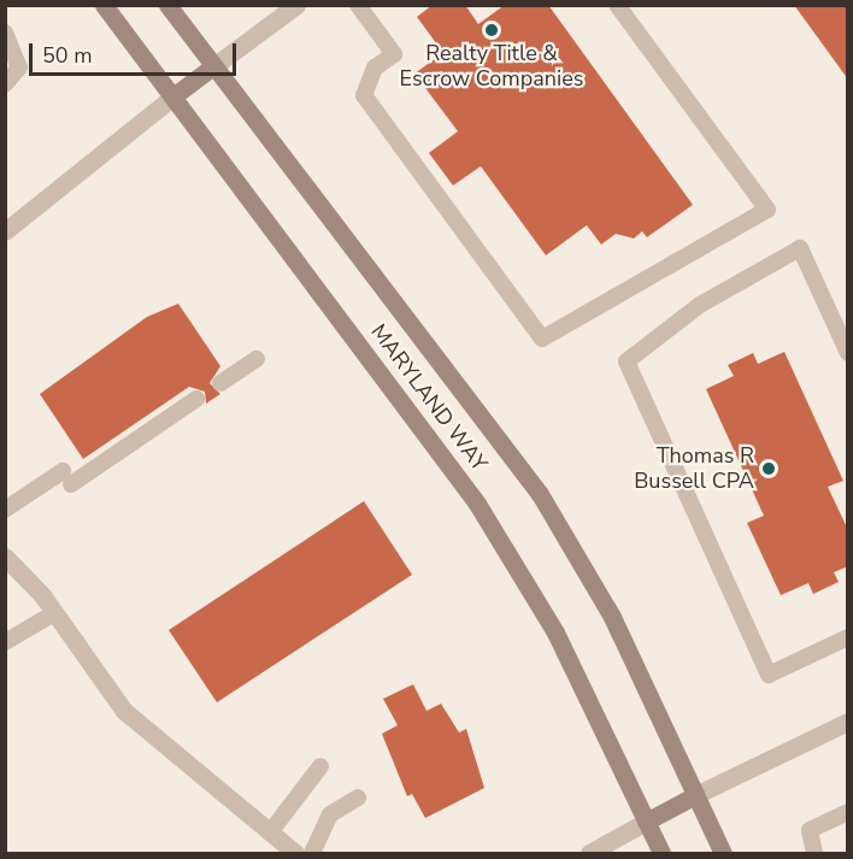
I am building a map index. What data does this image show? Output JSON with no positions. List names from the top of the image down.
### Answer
{
  "streets": {
    "main road": ["MARYLAND WAY"]
  },
  "places": ["Realty Title & Escrow Companies", "Thomas R Bussell CPA"],
  "scale_bar": "50 m"
}
